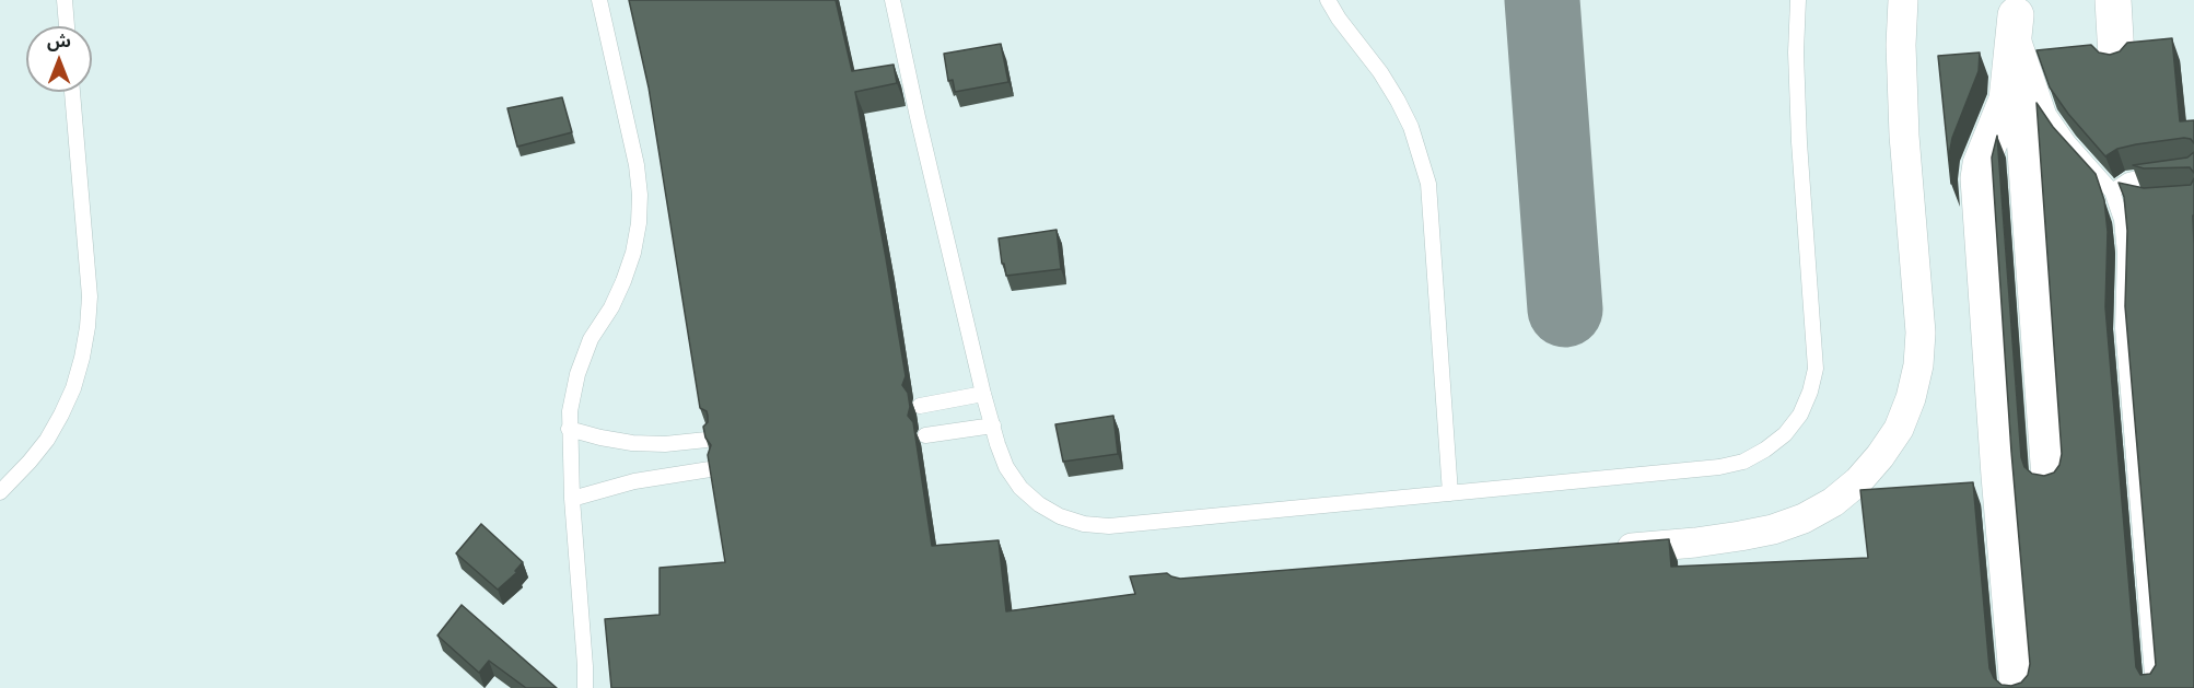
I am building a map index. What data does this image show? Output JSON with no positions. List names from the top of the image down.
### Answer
{
  "north": "top"
}
